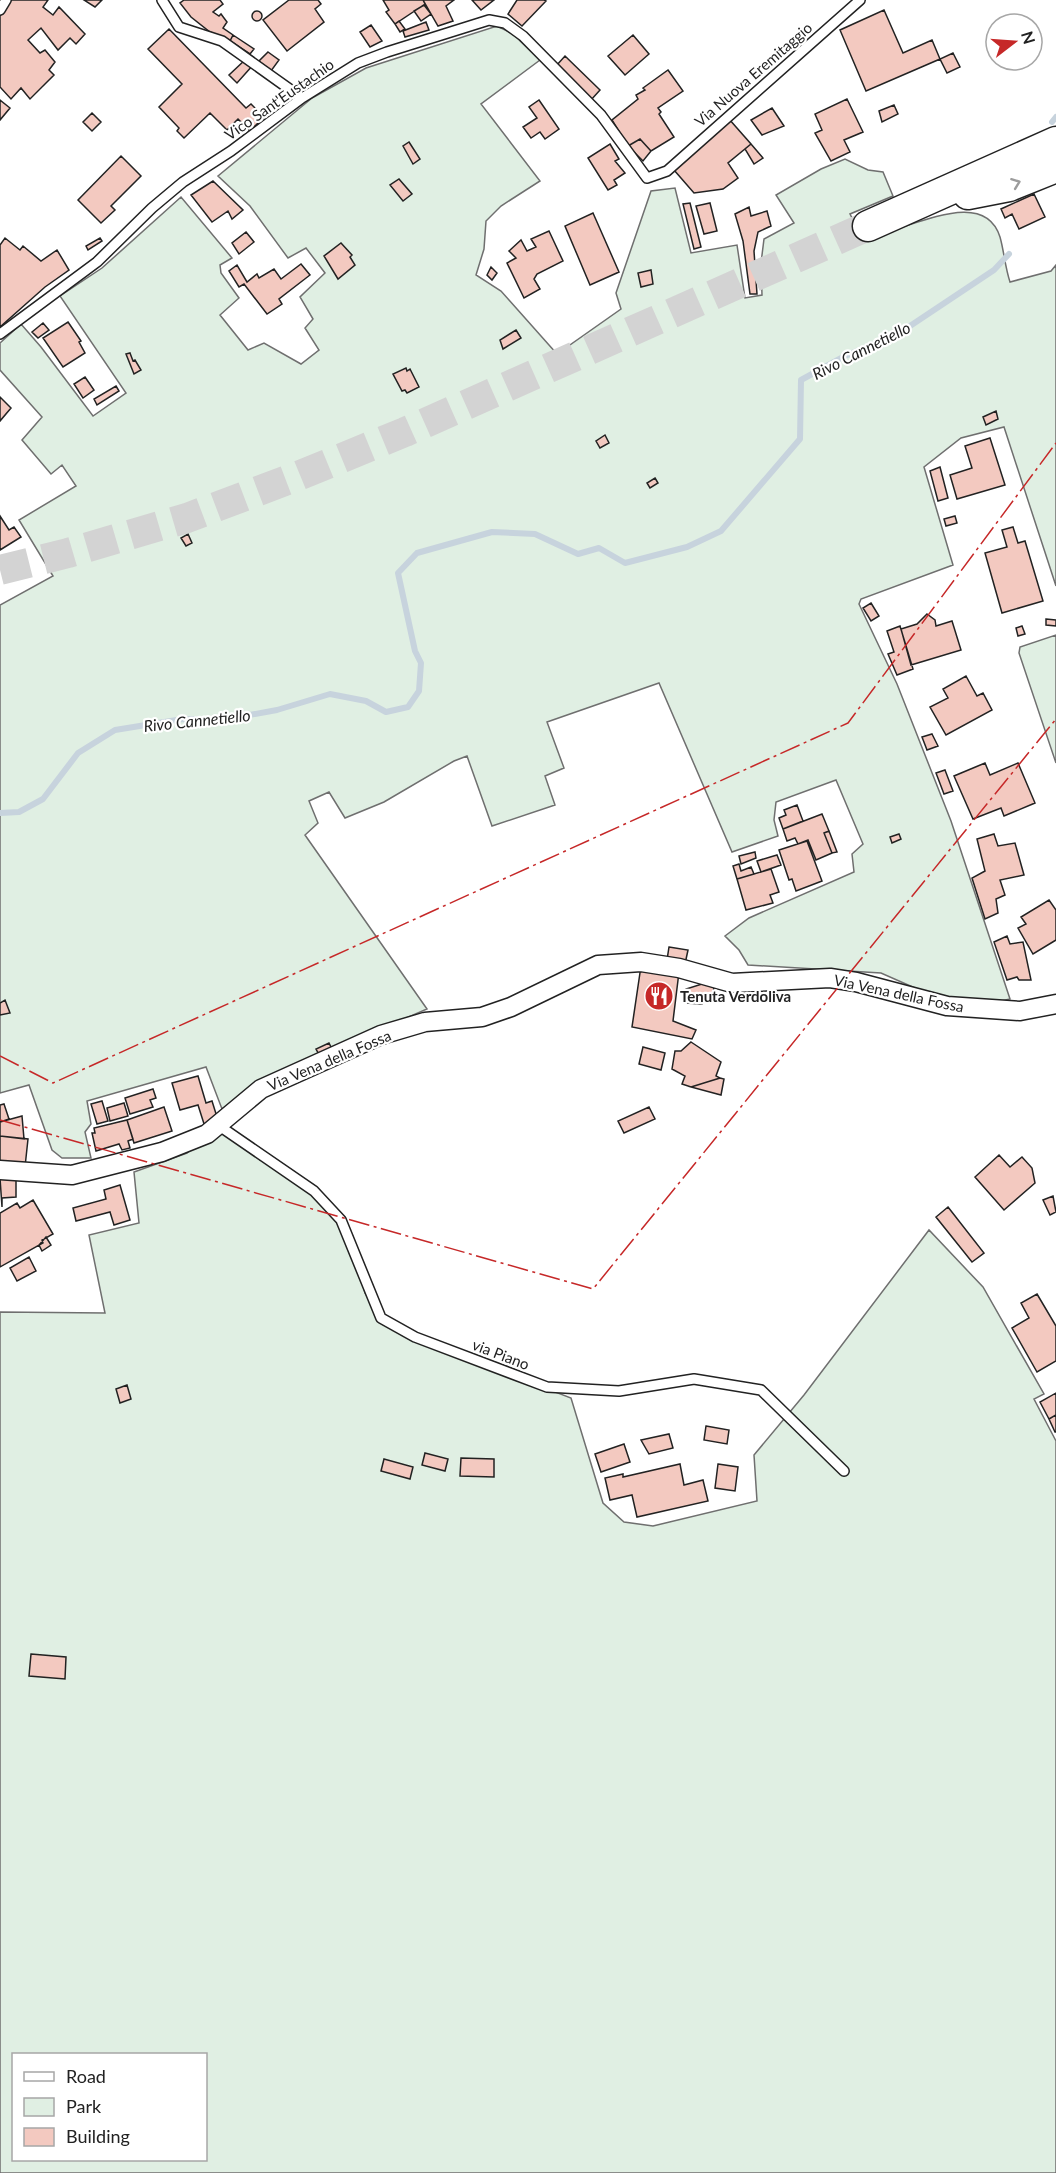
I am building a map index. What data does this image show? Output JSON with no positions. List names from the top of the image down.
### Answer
{
  "streets": {
    "street": ["Via Vena della Fossa"],
    "lane": ["Via Nuova Eremitaggio", "Vico Sant'Eustachio", "via Piano"]
  },
  "crossings": [
    ["Via Nuova Eremitaggio", "Vico Sant'Eustachio"],
    ["Via Vena della Fossa", "via Piano"]
  ],
  "water": ["Rivo Cannetiello"],
  "places": {
    "restaurant": ["Tenuta Verdoliva"]
  },
  "legend": ["Road", "Park", "Building"],
  "north": "right"
}
